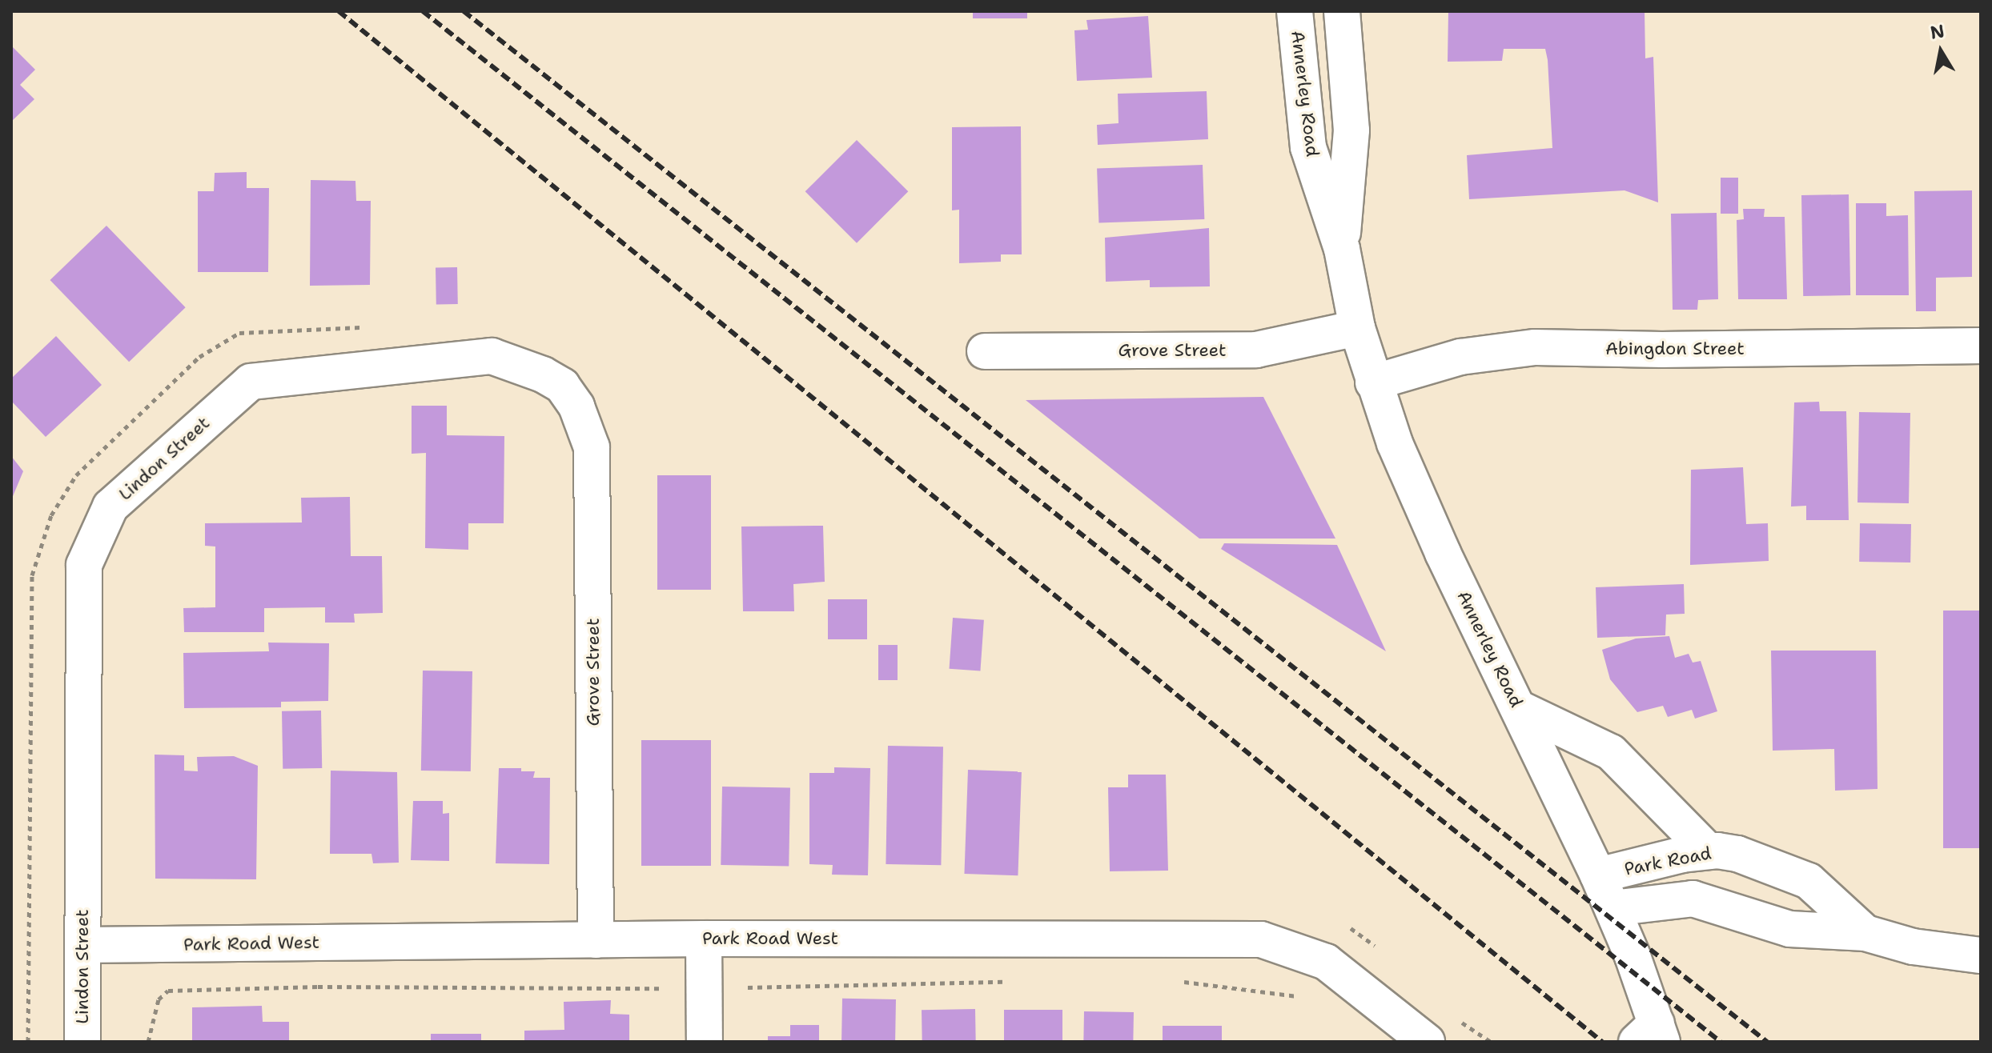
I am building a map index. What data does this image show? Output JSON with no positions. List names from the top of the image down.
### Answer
{
  "streets": {
    "street": [
      "Annerley Road",
      "Abingdon Street",
      "Grove Street",
      "Lindon Street",
      "Park Road",
      "Park Road West"
    ]
  },
  "crossings": [
    ["Annerley Road", "Abingdon Street"],
    ["Annerley Road", "Grove Street"],
    ["Annerley Road", "Park Road"],
    ["Grove Street", "Lindon Street"],
    ["Grove Street", "Park Road West"],
    ["Lindon Street", "Park Road West"]
  ],
  "north": "top"
}
